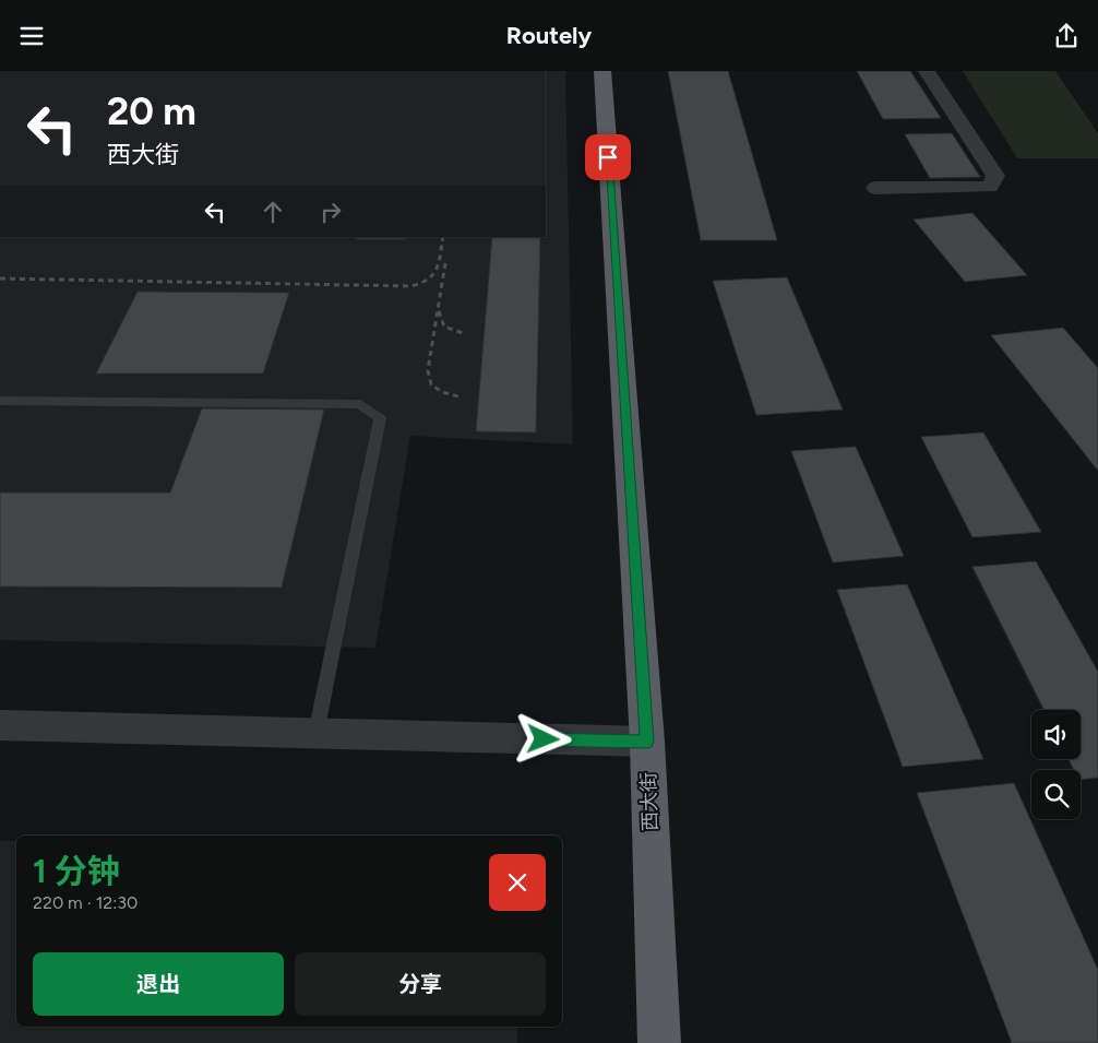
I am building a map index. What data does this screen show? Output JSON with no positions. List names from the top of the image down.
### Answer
{
  "streets": {
    "highway": ["西大街"]
  },
  "page": {
    "header": "Routely",
    "turn": ["20 m", "西大街"],
    "heading": ["1 分钟", "220 m · 12:30"],
    "buttons": ["退出", "分享"]
  }
}
